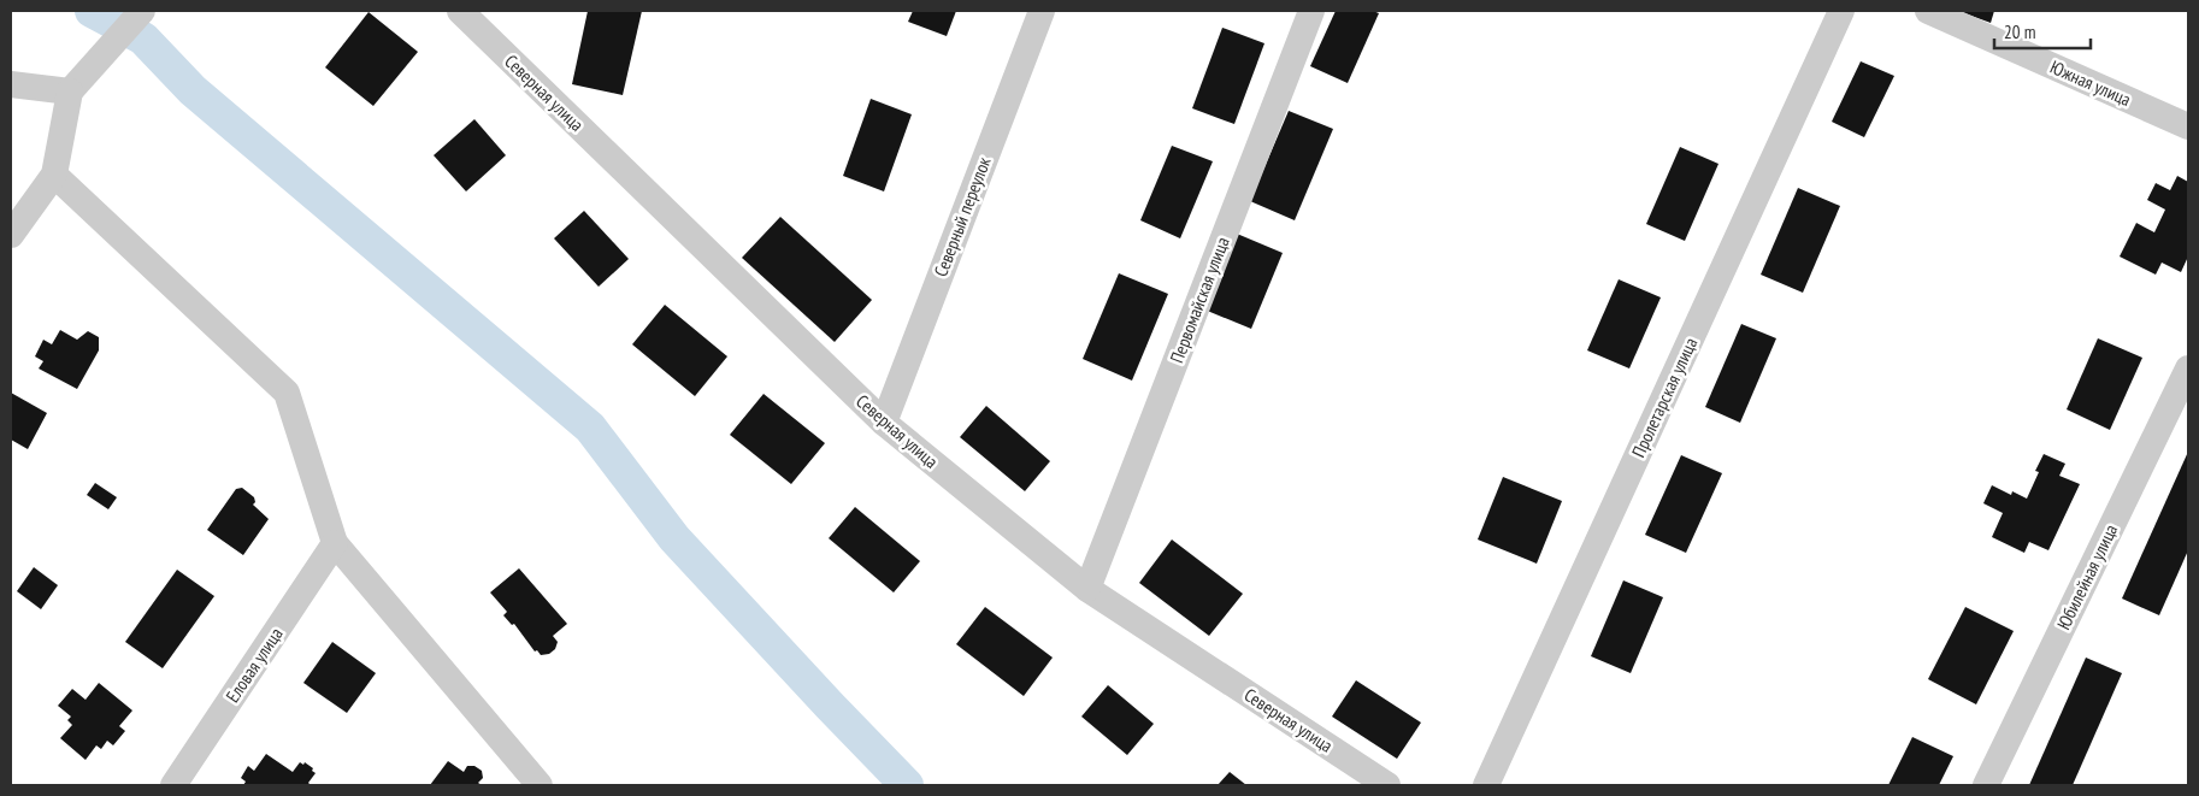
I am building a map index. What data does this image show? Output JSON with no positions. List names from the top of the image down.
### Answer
{
  "streets": {
    "street": [
      "Южная улица",
      "Северная улица",
      "Северный переулок",
      "Первомайская улица",
      "Пролетарская улица",
      "Юбилейная улица",
      "Еловая улица"
    ]
  },
  "crossings": [
    ["Северная улица", "Северный переулок"],
    ["Северная улица", "Первомайская улица"]
  ],
  "scale_bar": "20 m"
}
